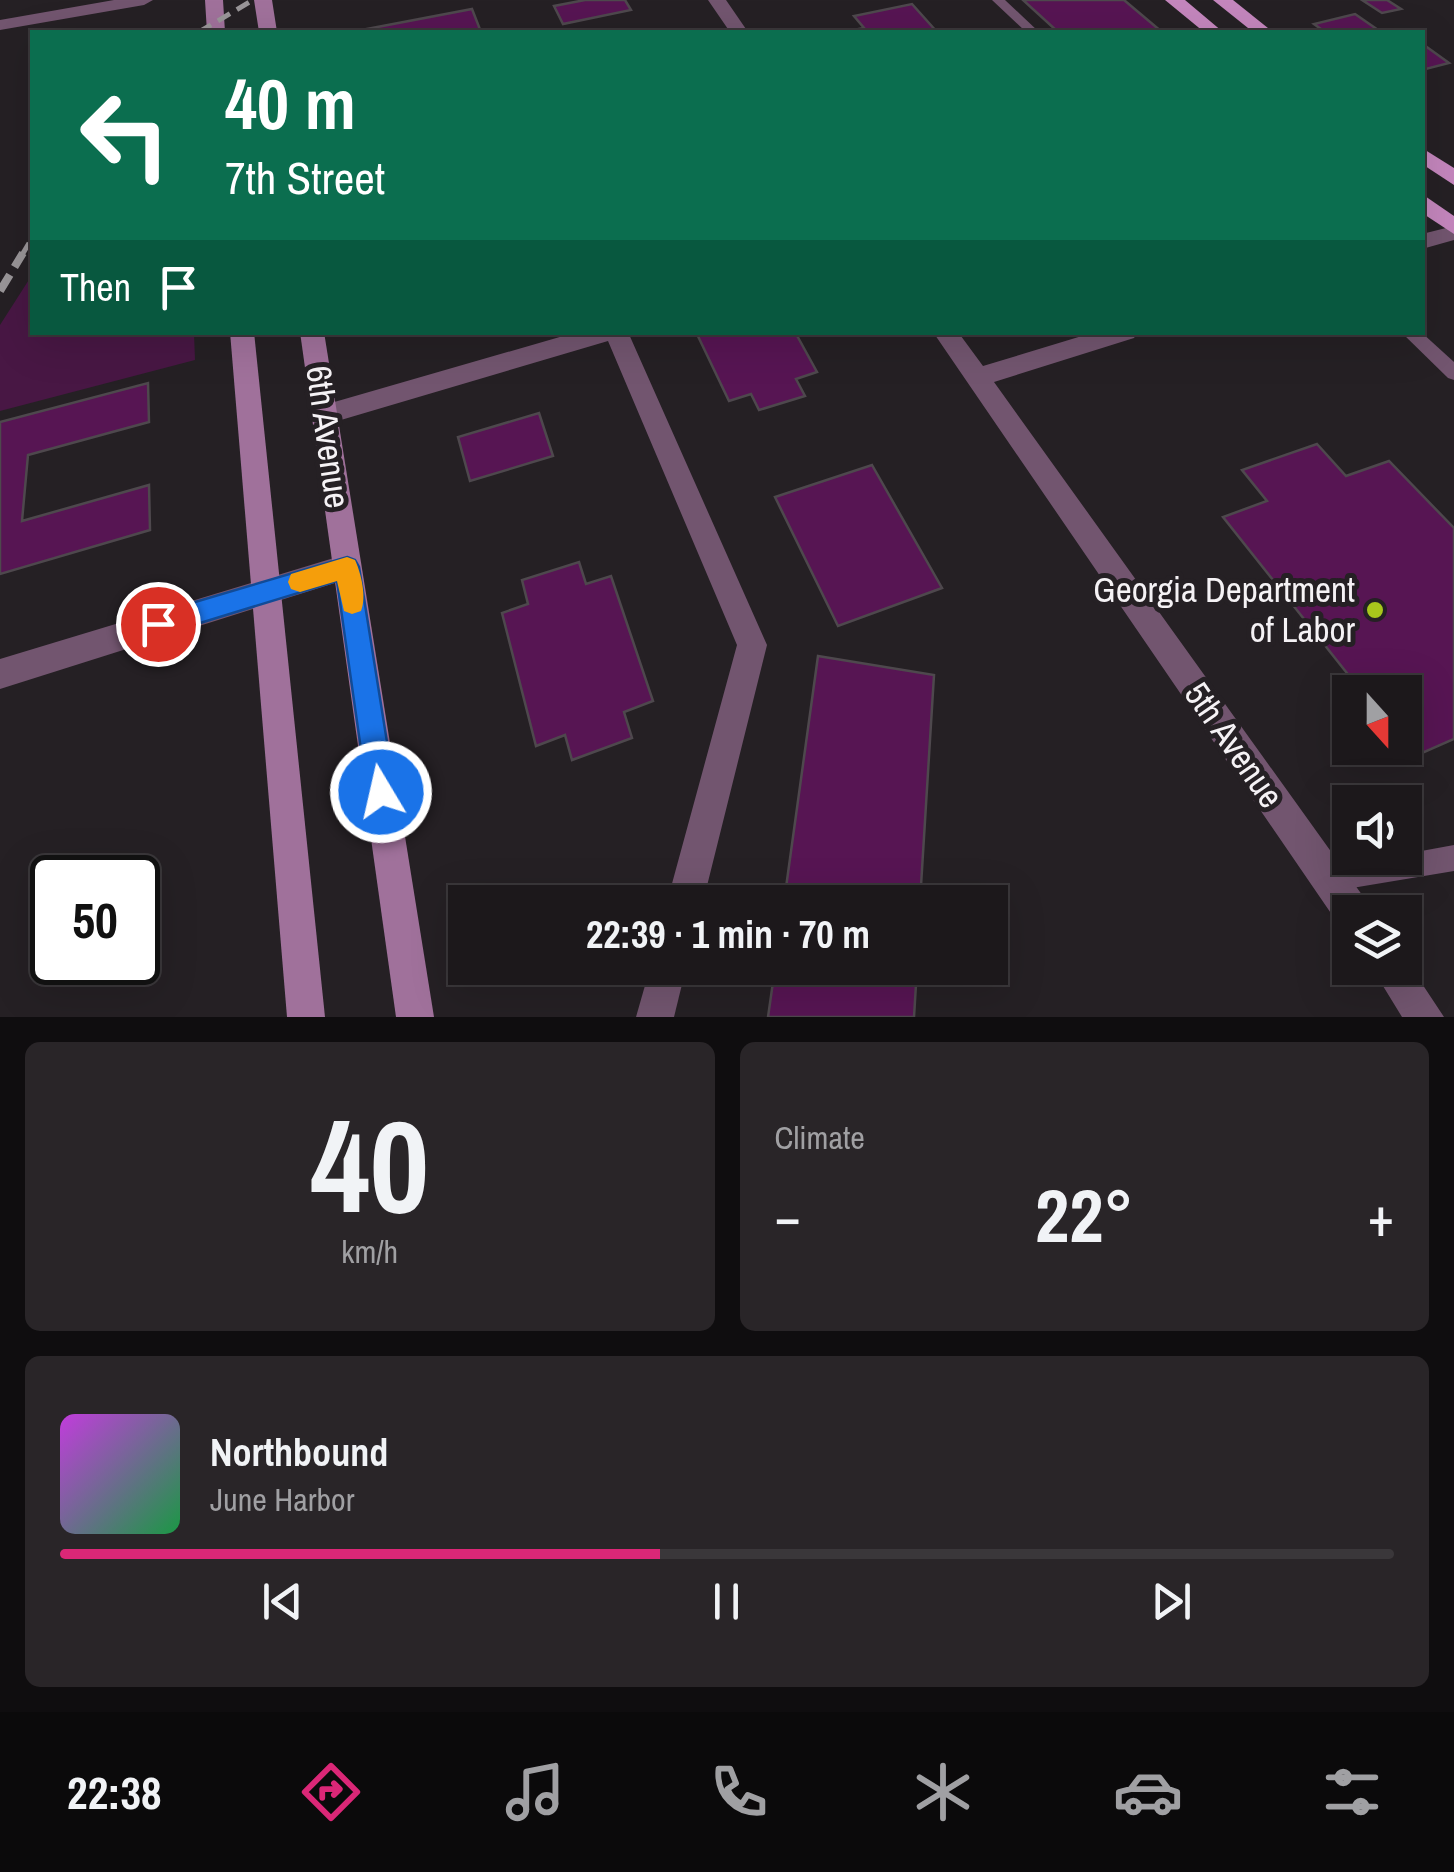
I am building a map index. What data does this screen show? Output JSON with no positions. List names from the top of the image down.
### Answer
{
  "streets": {
    "main road": ["6th Avenue"],
    "street": ["5th Avenue"]
  },
  "places": ["Georgia Department of Labor"],
  "north": "bottom",
  "page": {
    "turn": ["40 m", "7th Street"],
    "then": "Then",
    "limit": "50",
    "trip": "22:39 · 1 min · 70 m",
    "tile": [
      ["40", "km/h"],
      "Climate"
    ],
    "heat": ["−", "22°", "+"],
    "song": ["Northbound", "June Harbor"],
    "tabs": "22:38"
  }
}
